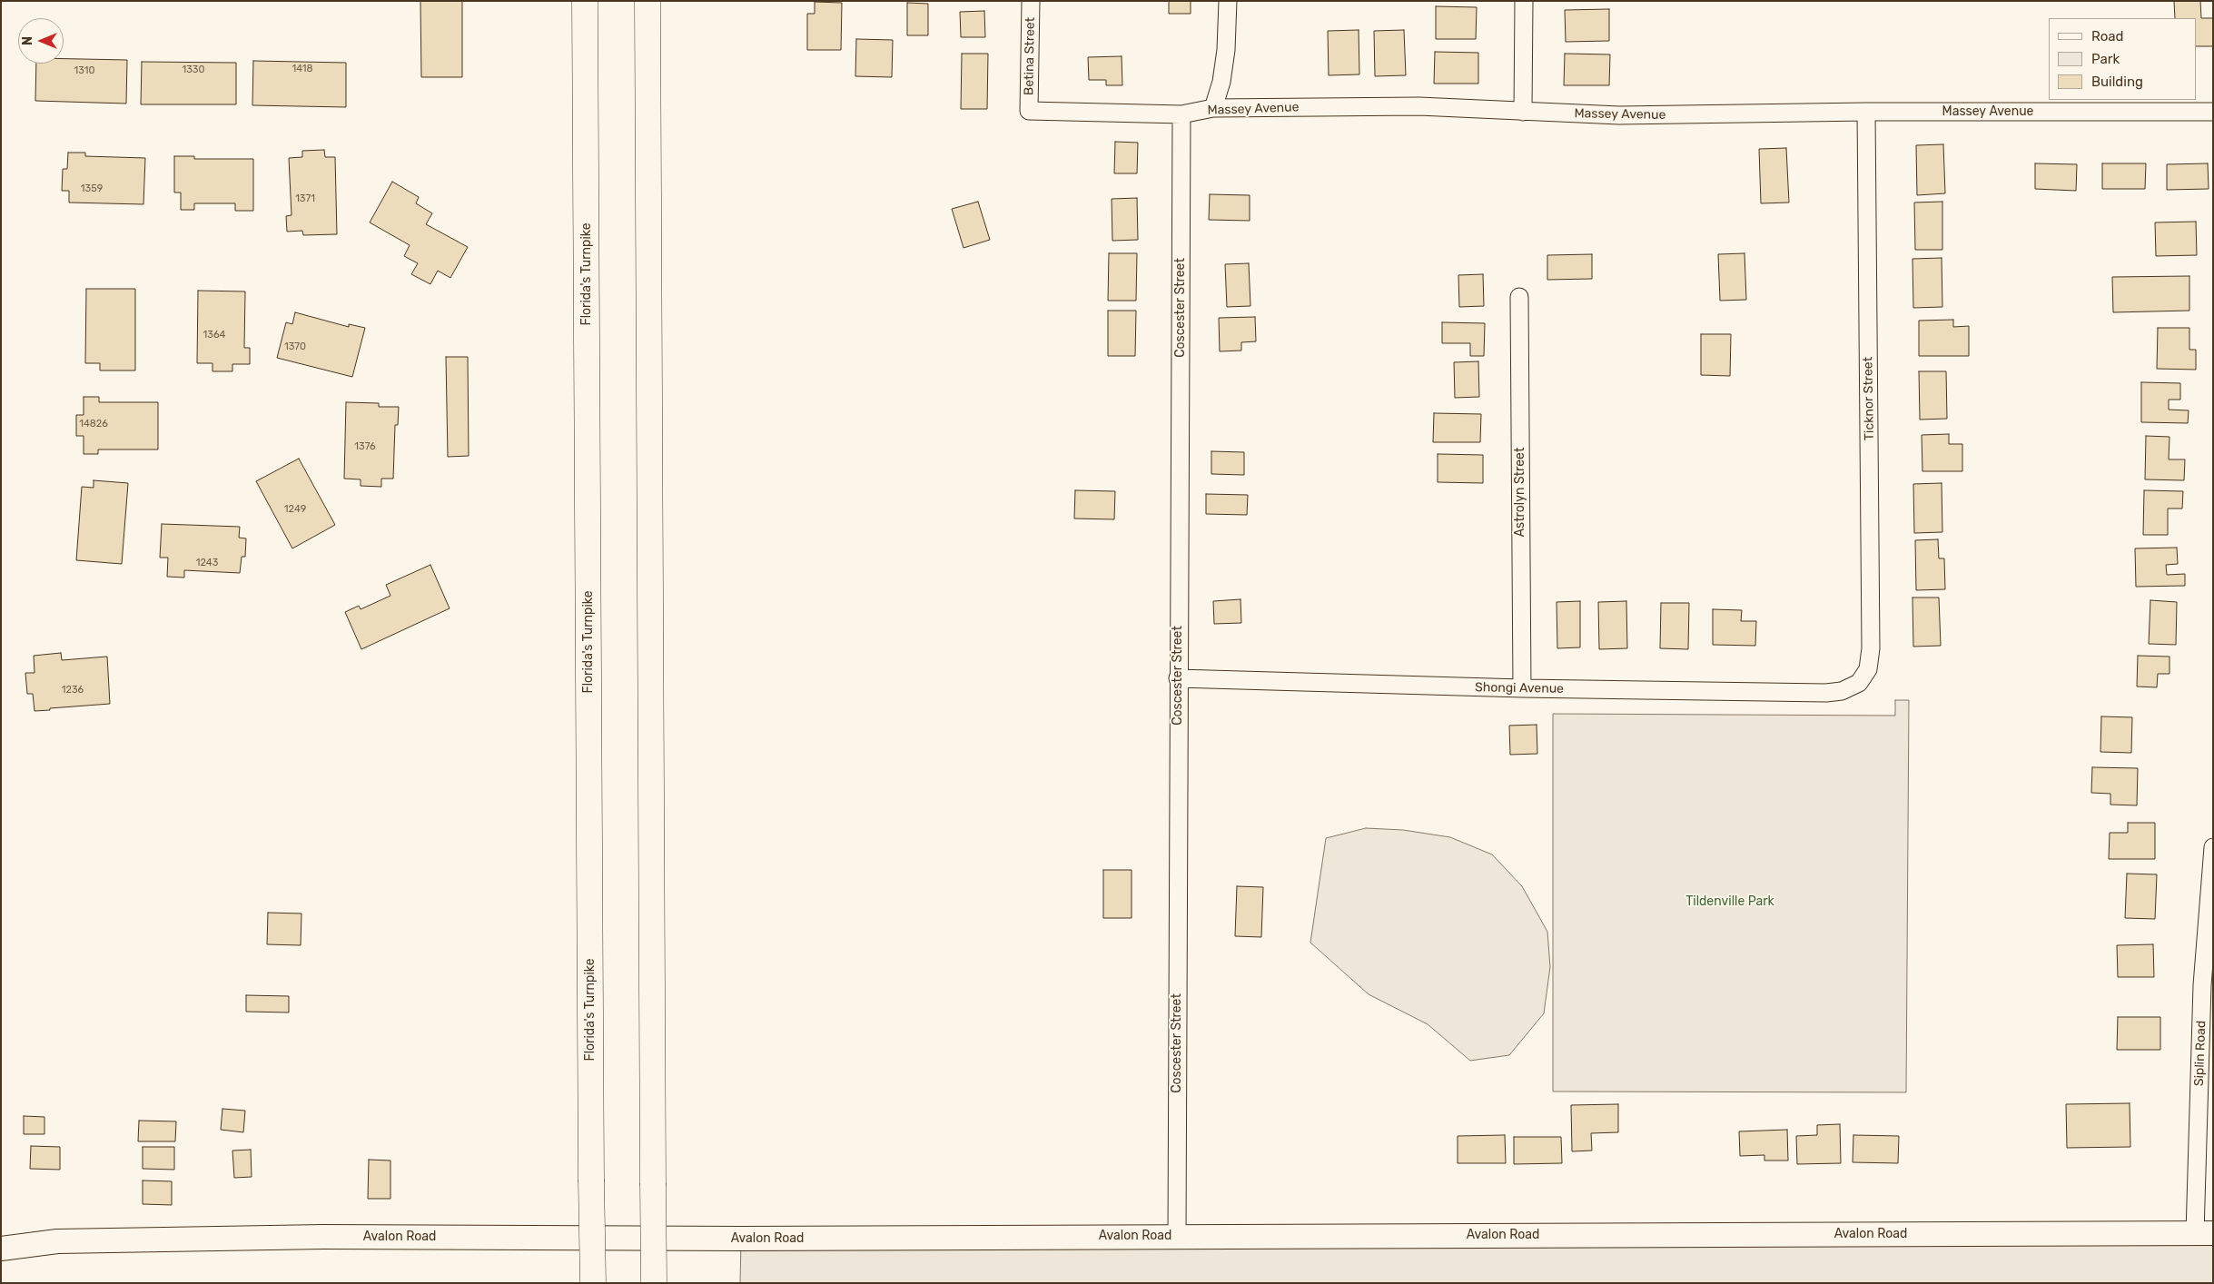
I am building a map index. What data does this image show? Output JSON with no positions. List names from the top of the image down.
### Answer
{
  "streets": {
    "highway": ["Florida's Turnpike"],
    "main road": ["Avalon Road"],
    "street": [
      "Betina Street",
      "Massey Avenue",
      "Coscester Street",
      "Ticknor Street",
      "Astrolyn Street",
      "Shongi Avenue",
      "Siplin Road"
    ]
  },
  "crossings": [
    ["Betina Street", "Massey Avenue"],
    ["Massey Avenue", "Coscester Street"],
    ["Massey Avenue", "Ticknor Street"],
    ["Coscester Street", "Shongi Avenue"],
    ["Coscester Street", "Avalon Road"],
    ["Ticknor Street", "Shongi Avenue"],
    ["Astrolyn Street", "Shongi Avenue"],
    ["Siplin Road", "Avalon Road"]
  ],
  "parks": ["Tildenville Park"],
  "house_numbers": [
    "1418",
    "1330",
    "1310",
    "1359",
    "1371",
    "1364",
    "1370",
    "14826",
    "1376",
    "1249",
    "1243",
    "1236"
  ],
  "legend": ["Road", "Park", "Building"],
  "north": "left"
}
